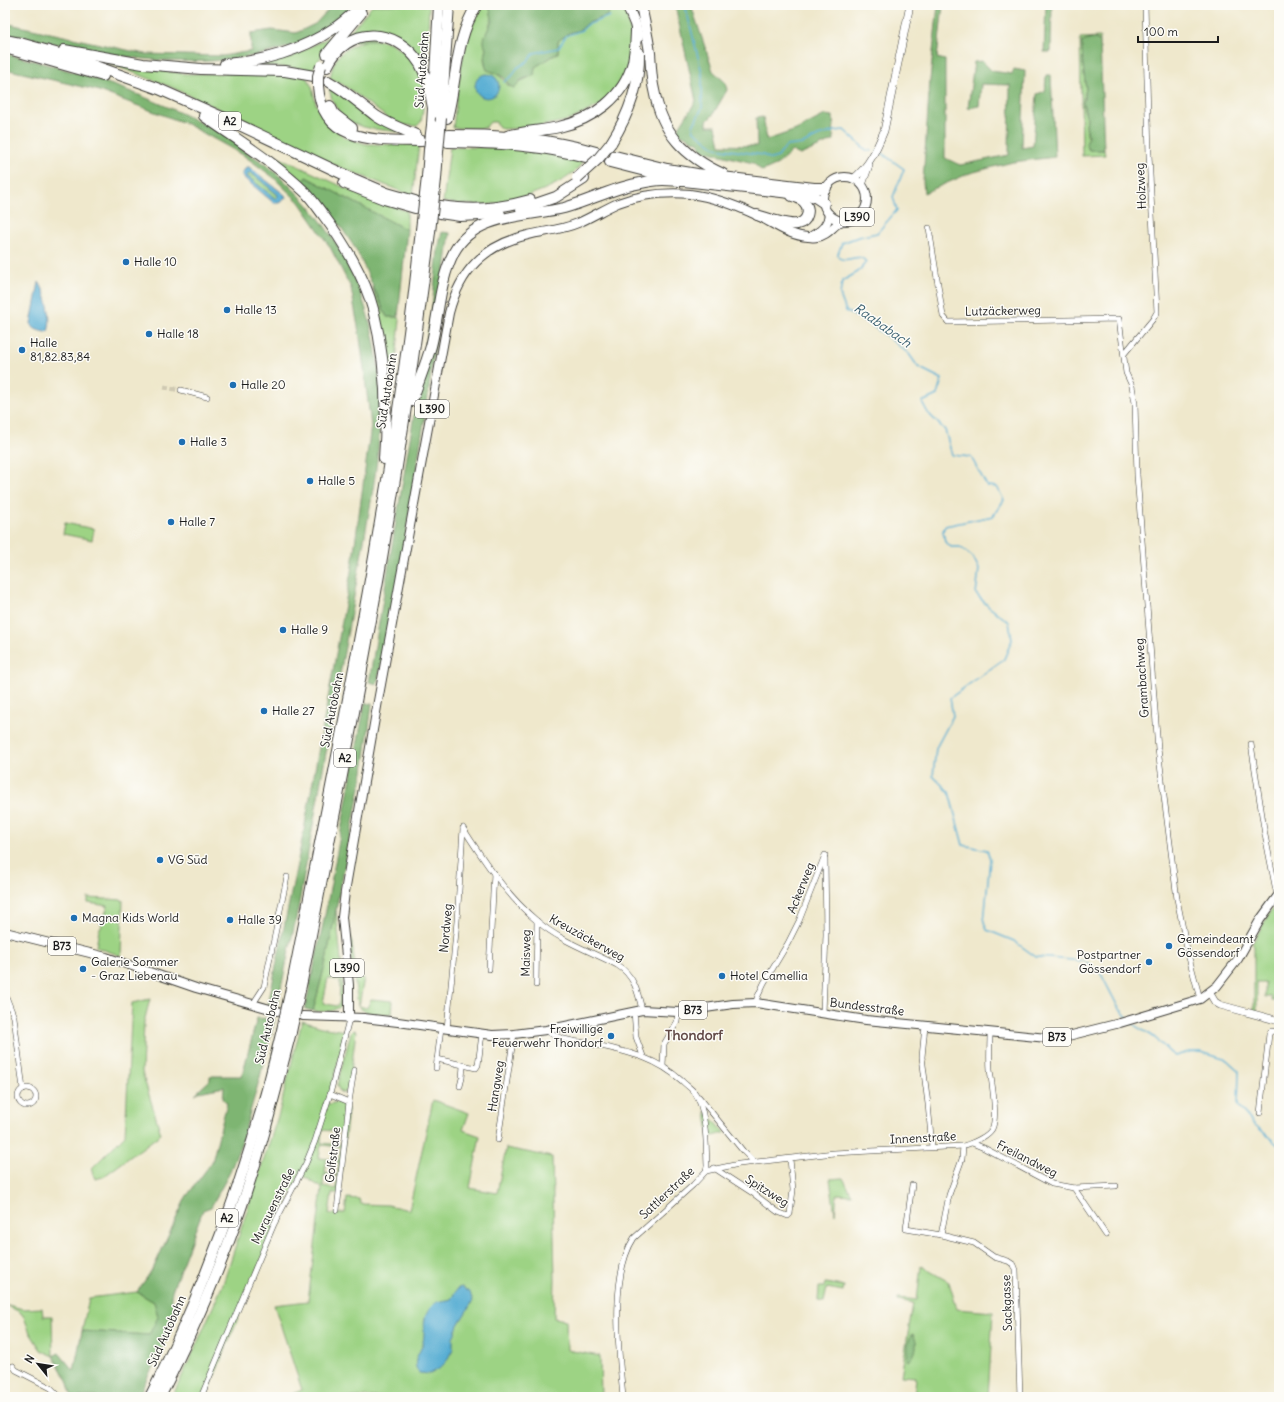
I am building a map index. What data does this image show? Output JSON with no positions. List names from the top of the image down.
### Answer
{
  "streets": {
    "highway": ["Süd Autobahn", "A2"],
    "main road": ["L390", "B73", "Bundesstraße"],
    "street": [
      "Holzweg",
      "Lutzäckerweg",
      "Grambachweg",
      "Ackerweg",
      "Nordweg",
      "Kreuzäckerweg",
      "Maisweg",
      "Hangweg",
      "Innenstraße",
      "Golfstraße",
      "Freilandweg",
      "Spitzweg",
      "Sattlerstraße",
      "Murauenstraße",
      "Sackgasse"
    ]
  },
  "crossings": [
    ["Holzweg", "Lutzäckerweg"],
    ["Holzweg", "Grambachweg"],
    ["L390", "B73"],
    ["L390", "Bundesstraße"],
    ["L390", "Murauenstraße"],
    ["Lutzäckerweg", "Grambachweg"],
    ["Grambachweg", "Bundesstraße"],
    ["Ackerweg", "Bundesstraße"],
    ["Nordweg", "Kreuzäckerweg"],
    ["Nordweg", "Bundesstraße"],
    ["Kreuzäckerweg", "Maisweg"],
    ["Kreuzäckerweg", "Bundesstraße"],
    ["Kreuzäckerweg", "Sattlerstraße"],
    ["B73", "Bundesstraße"],
    ["B73", "Murauenstraße"],
    ["Bundesstraße", "Hangweg"],
    ["Bundesstraße", "Innenstraße"],
    ["Bundesstraße", "Sattlerstraße"],
    ["Bundesstraße", "Murauenstraße"],
    ["Innenstraße", "Freilandweg"],
    ["Innenstraße", "Spitzweg"]
  ],
  "districts": ["Thondorf"],
  "water": ["Raababach"],
  "places": [
    "Halle 10",
    "Halle 13",
    "Halle 18",
    "Halle 81,82.83,84",
    "Halle 20",
    "Halle 3",
    "Halle 5",
    "Halle 7",
    "Halle 9",
    "Halle 27",
    "VG Süd",
    "Magna Kids World",
    "Halle 39",
    "Gemeindeamt Gössendorf",
    "Postpartner Gössendorf",
    "Galerie Sommer - Graz Liebenau",
    "Hotel Camellia",
    "Freiwillige Feuerwehr Thondorf"
  ],
  "scale_bar": "100 m",
  "north": "top left"
}
